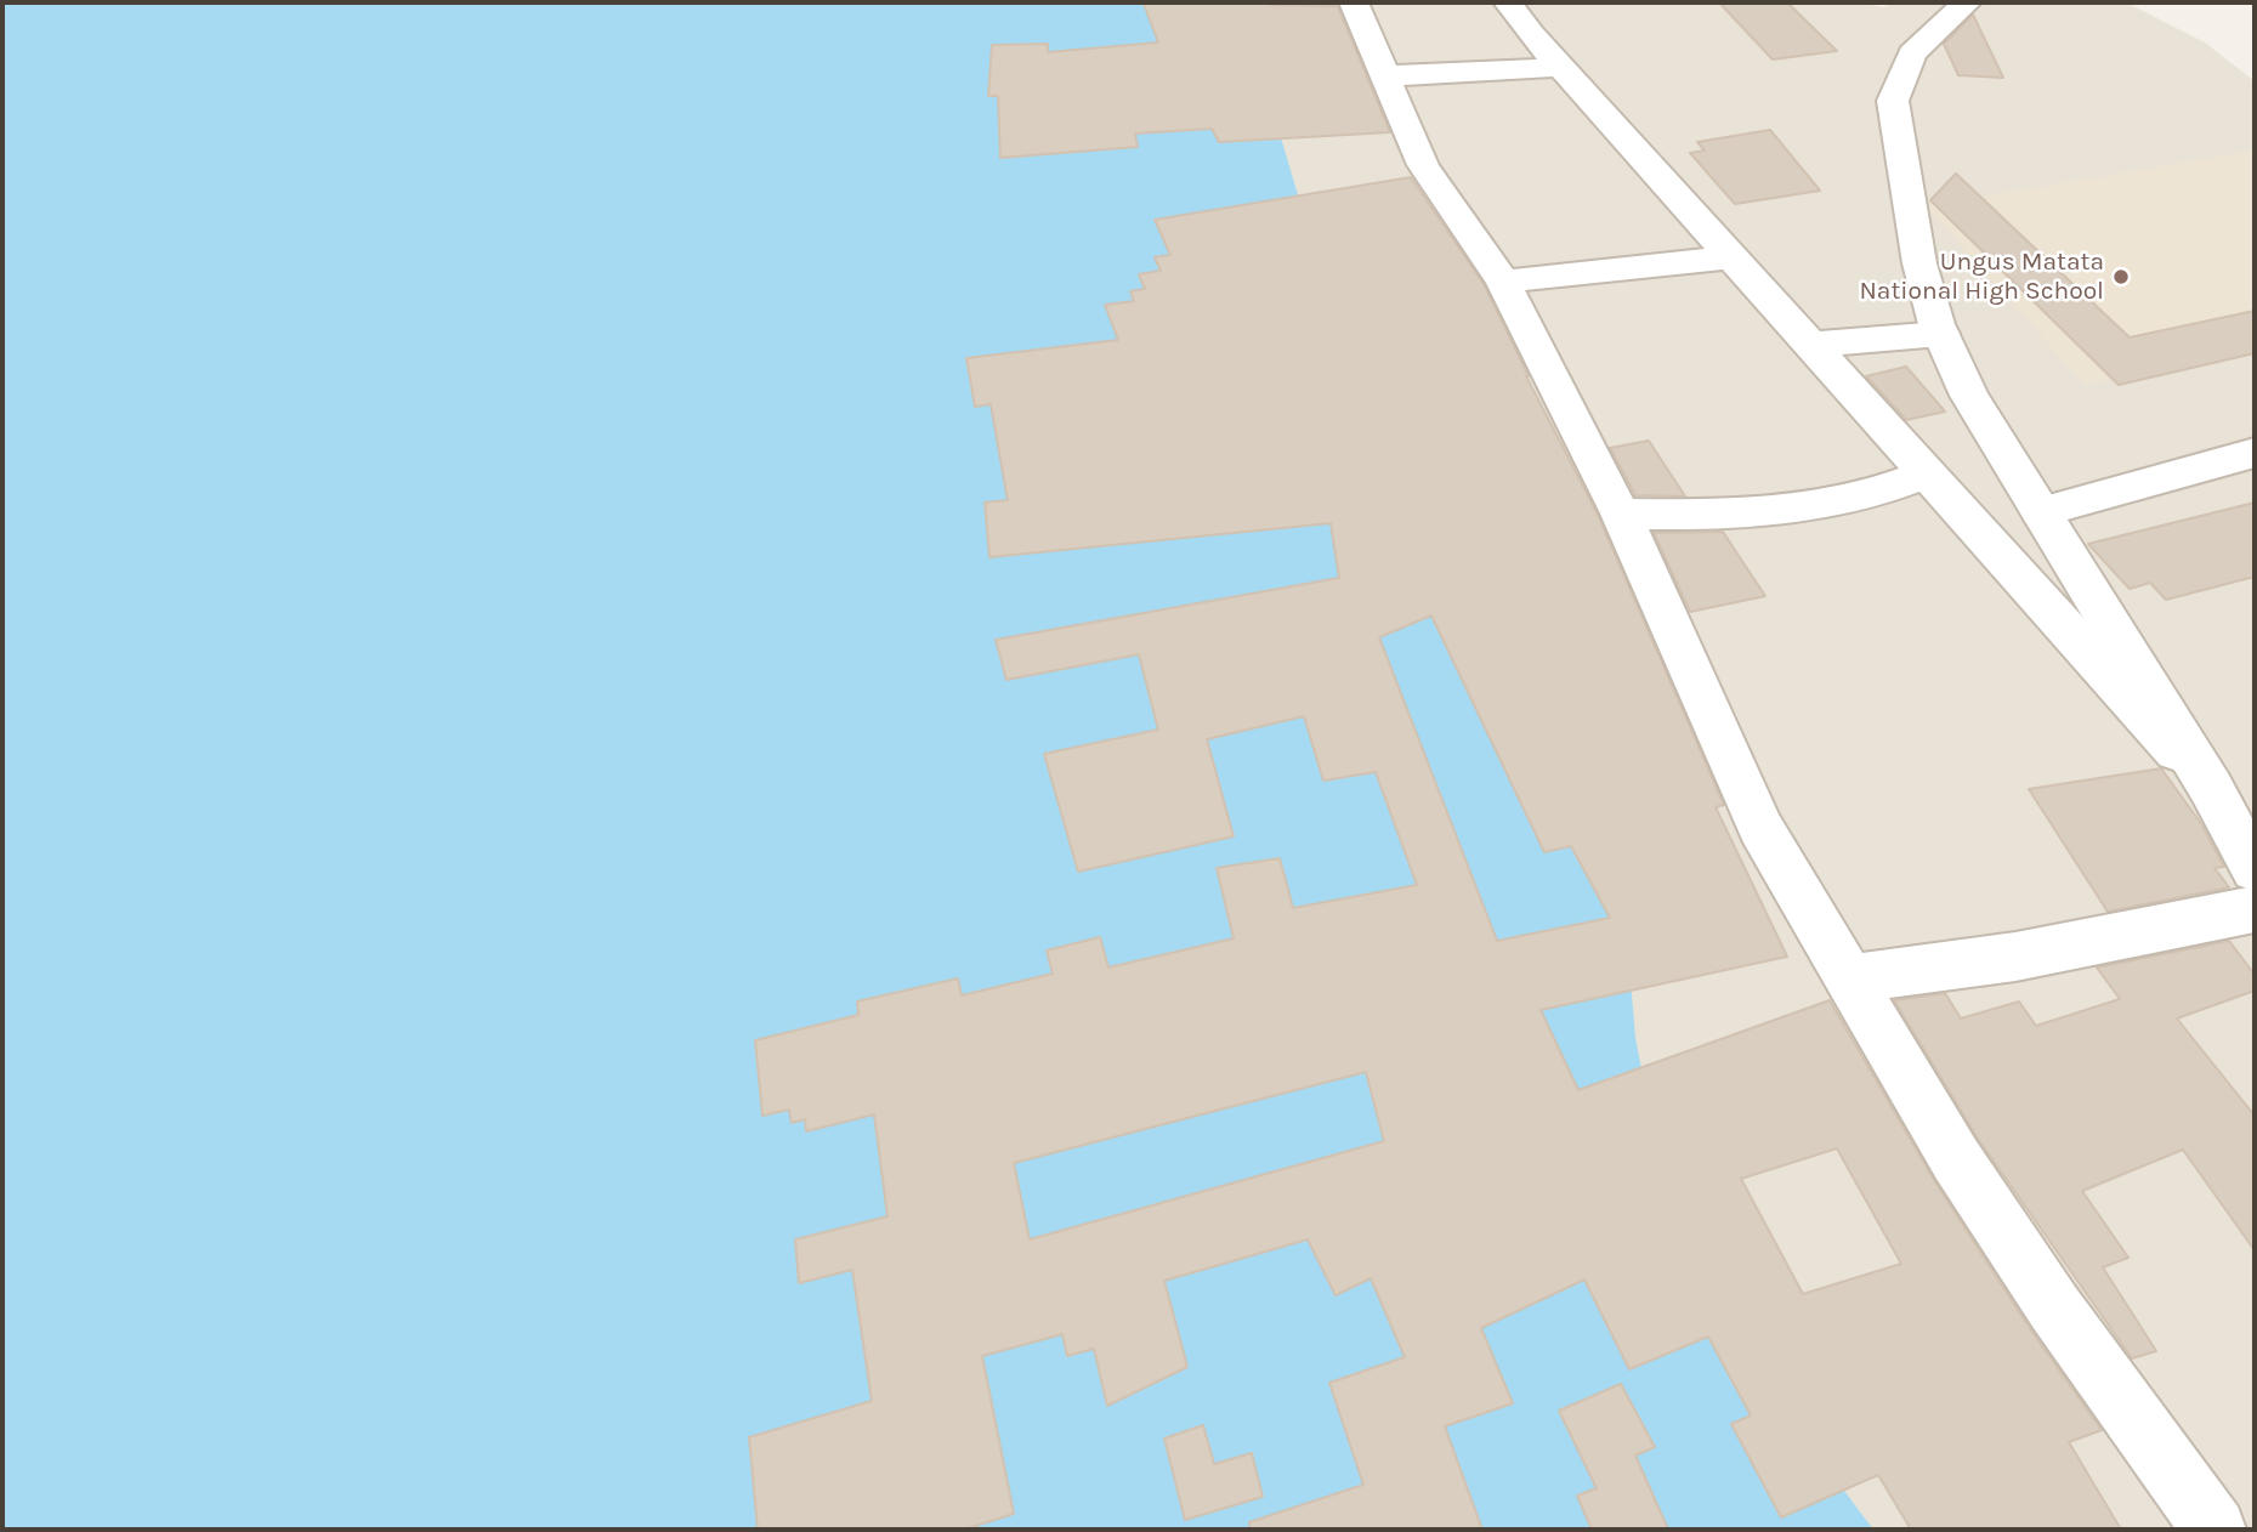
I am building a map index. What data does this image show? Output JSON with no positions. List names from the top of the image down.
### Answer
{
  "places": ["Ungus Matata National High School"]
}
